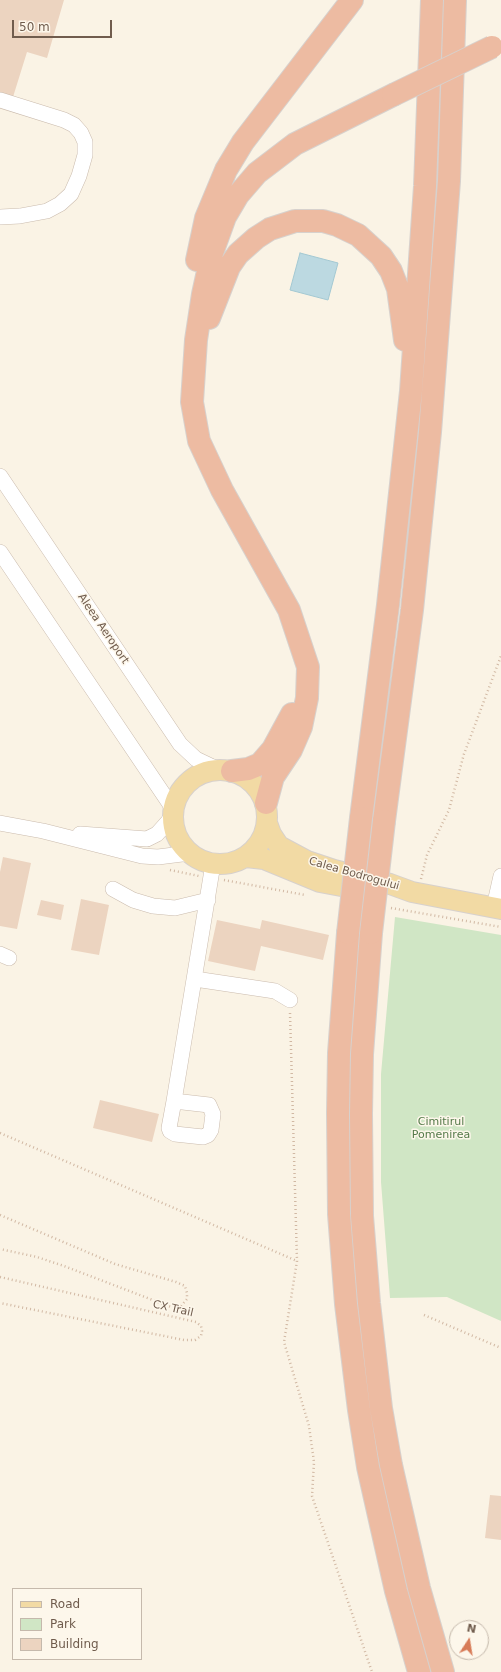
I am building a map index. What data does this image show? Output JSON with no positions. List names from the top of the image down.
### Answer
{
  "streets": {
    "main road": ["Calea Bodrogului"],
    "street": ["Aleea Aeroport"],
    "path": ["CX Trail"]
  },
  "crossings": [
    ["Aleea Aeroport", "Calea Bodrogului"]
  ],
  "parks": ["Cimitirul Pomenirea"],
  "legend": ["Road", "Park", "Building"],
  "scale_bar": "50 m",
  "north": "top"
}
